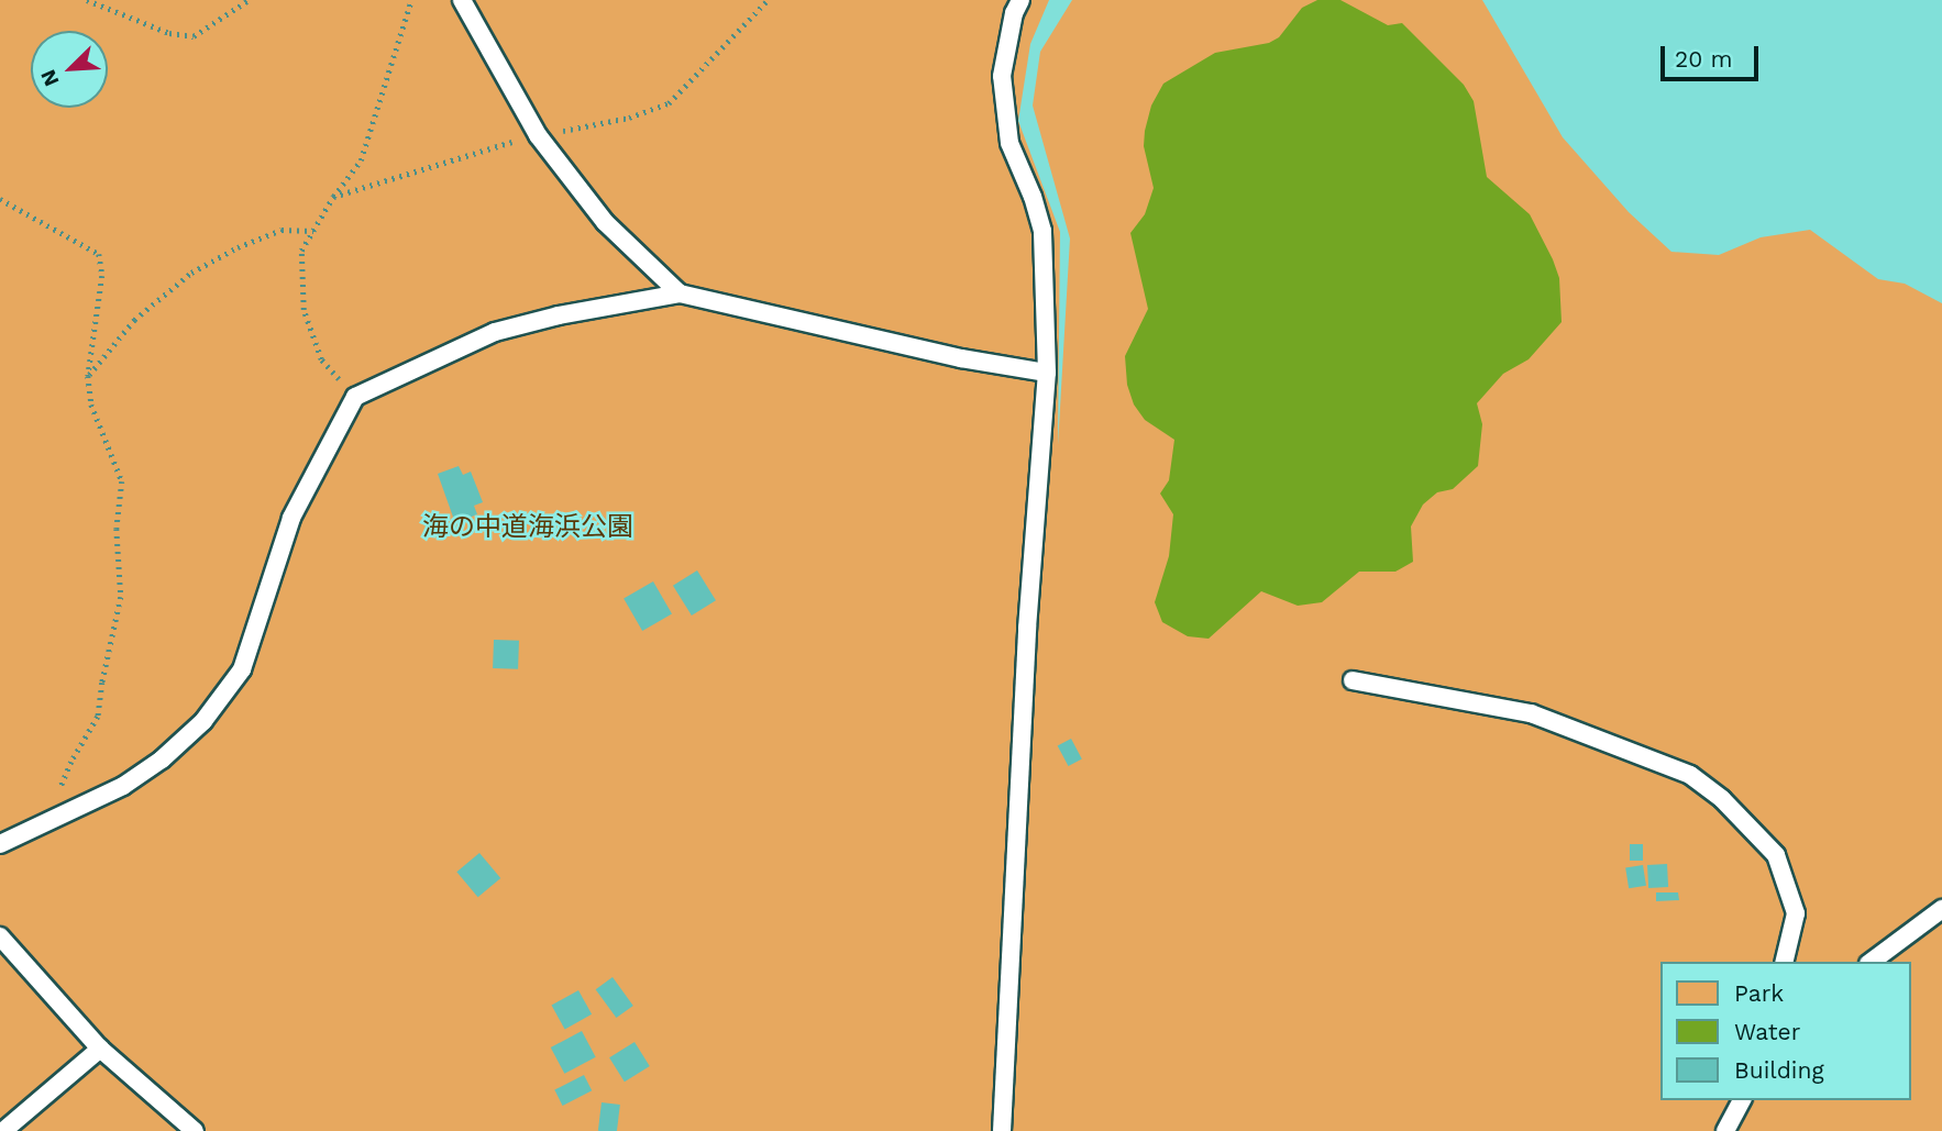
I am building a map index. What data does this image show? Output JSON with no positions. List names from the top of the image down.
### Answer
{
  "parks": ["海の中道海浜公園"],
  "legend": ["Park", "Water", "Building"],
  "scale_bar": "20 m",
  "north": "bottom left"
}
